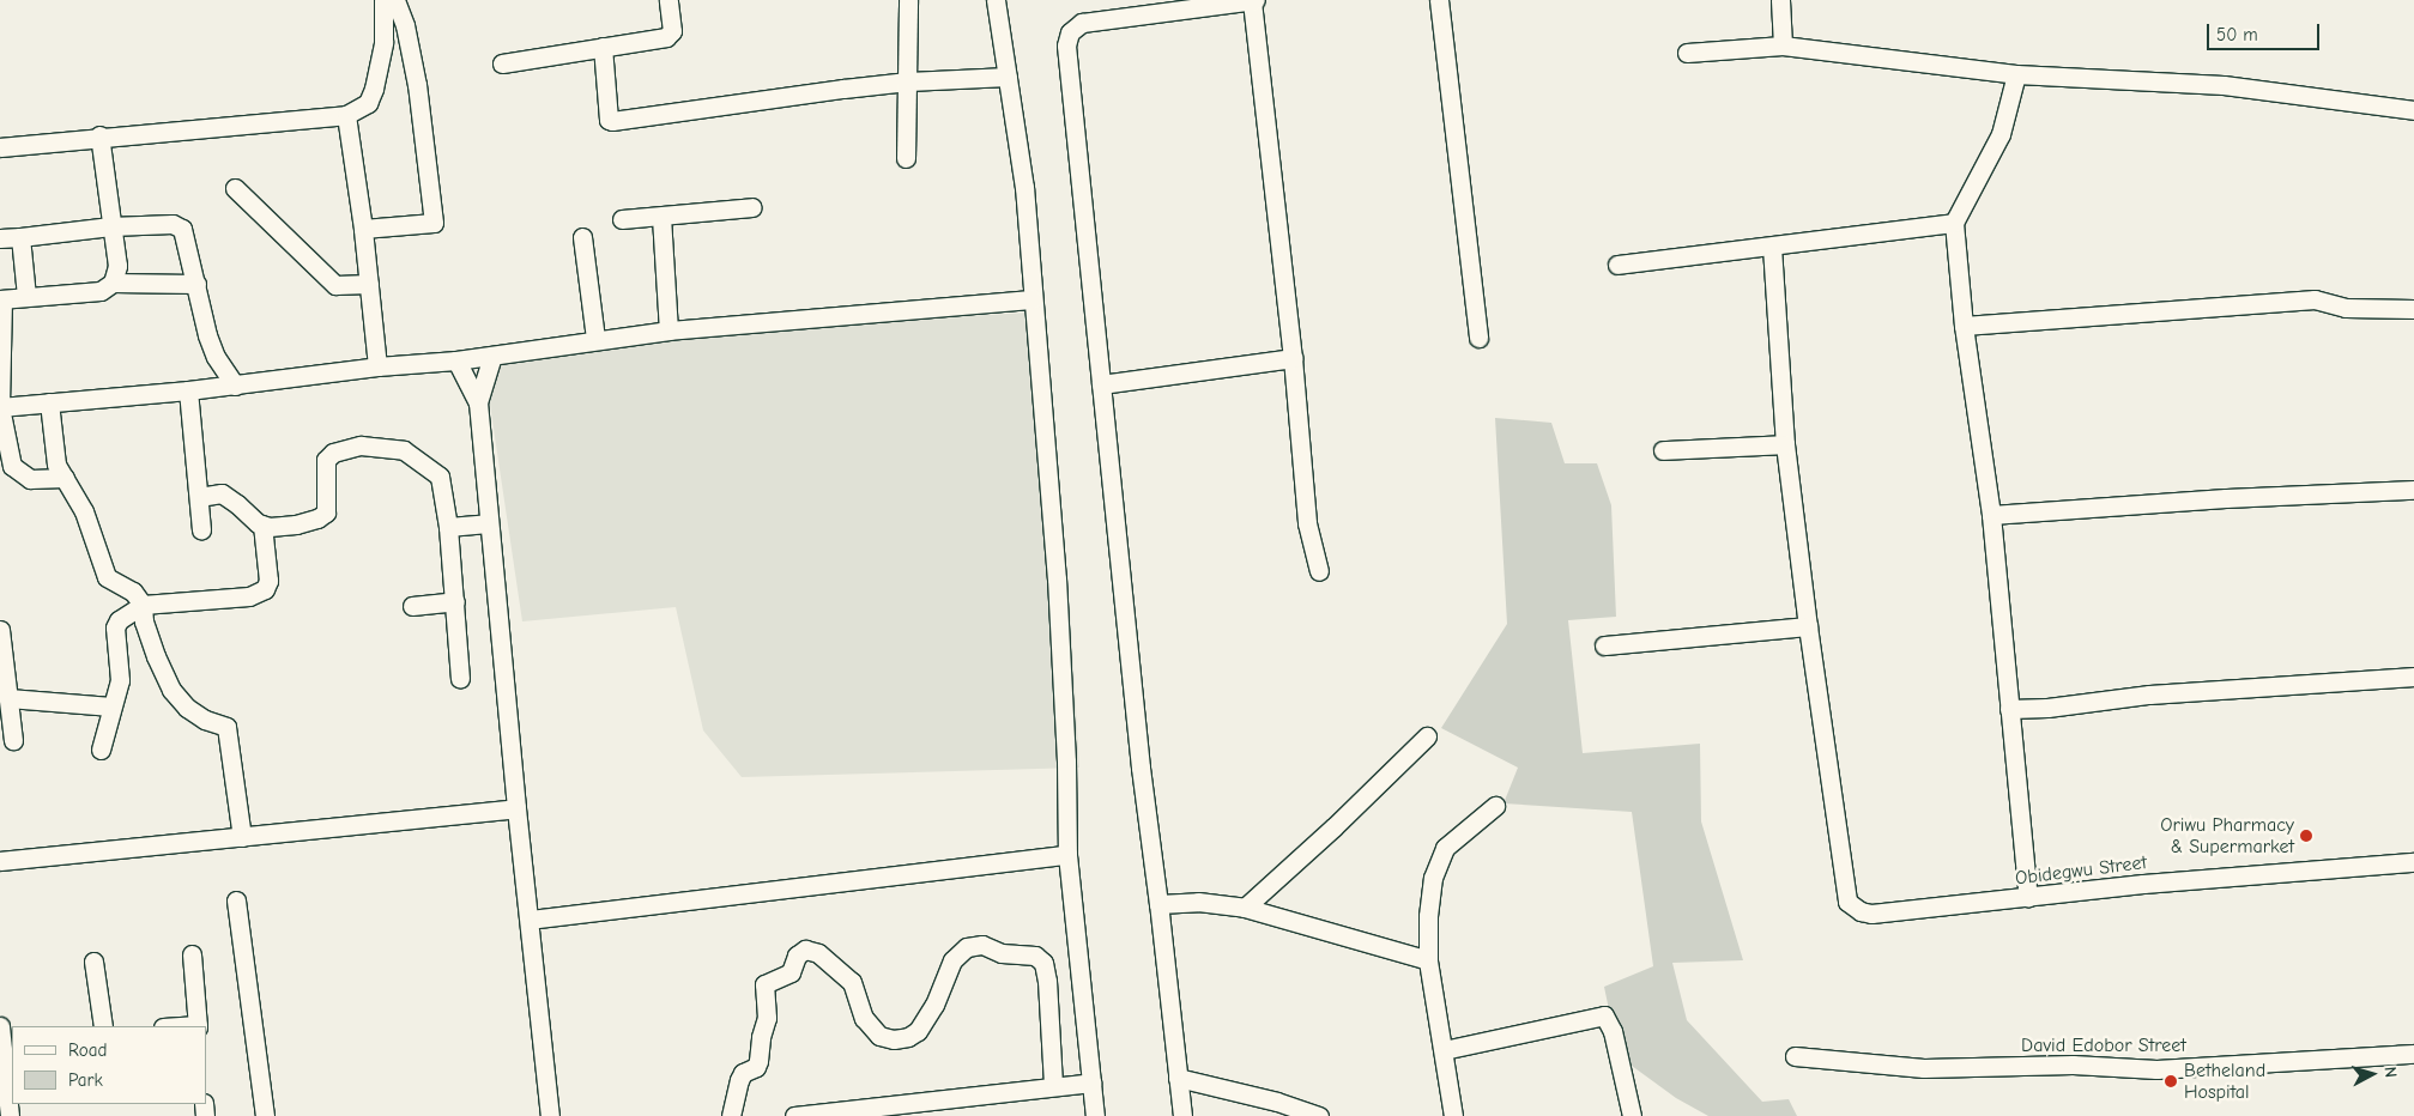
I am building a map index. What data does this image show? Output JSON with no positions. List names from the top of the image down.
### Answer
{
  "streets": {
    "street": ["Obidegwu Street", "David Edobor Street"]
  },
  "places": ["Oriwu Pharmacy & Supermarket", "Betheland Hospital"],
  "legend": ["Road", "Park"],
  "scale_bar": "50 m",
  "north": "right"
}
